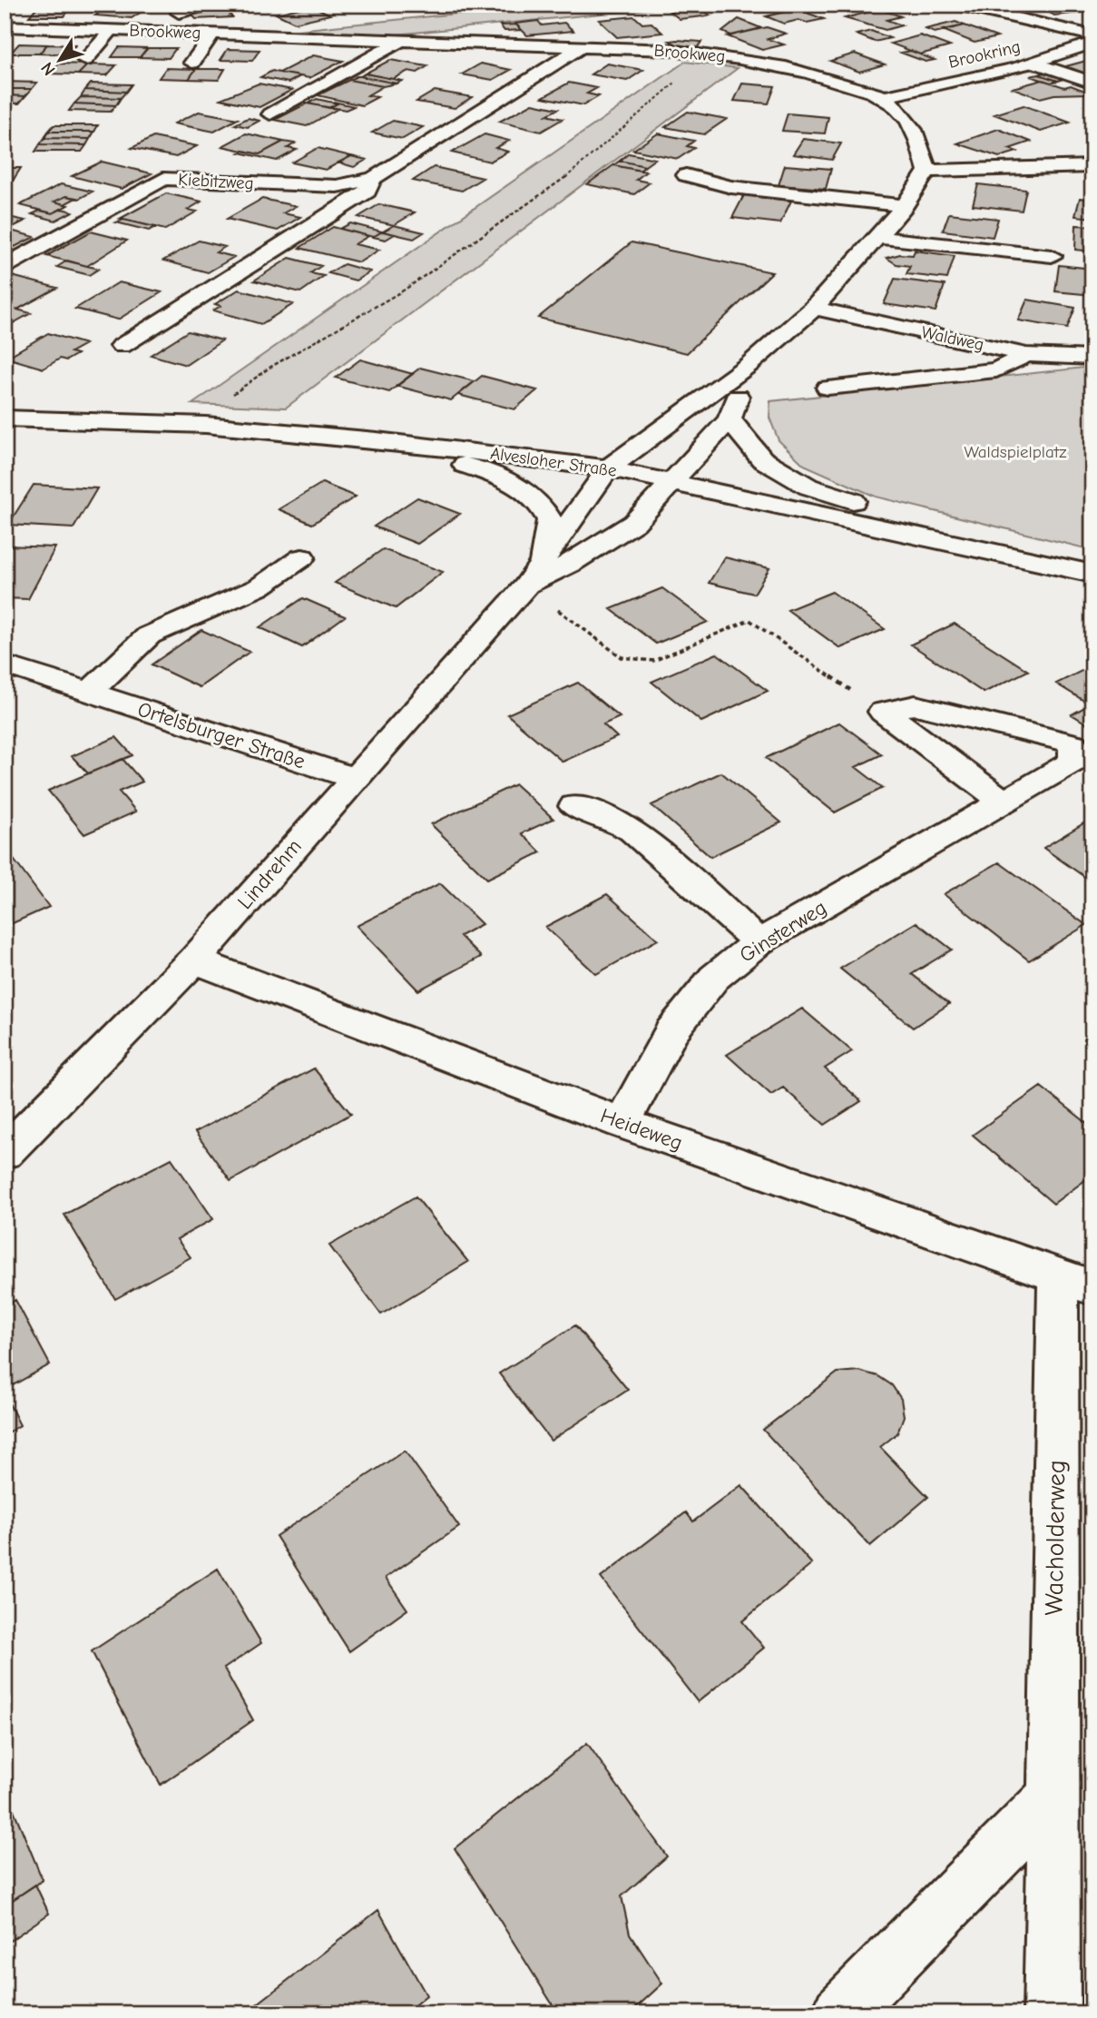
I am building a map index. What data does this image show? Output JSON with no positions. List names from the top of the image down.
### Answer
{
  "streets": {
    "street": [
      "Brookweg",
      "Brookring",
      "Kiebitzweg",
      "Waldweg",
      "Alvesloher Straße",
      "Ortelsburger Straße",
      "Lindrehm",
      "Ginsterweg",
      "Heideweg",
      "Wacholderweg"
    ]
  },
  "crossings": [
    ["Brookweg", "Brookring"],
    ["Brookweg", "Kiebitzweg"],
    ["Alvesloher Straße", "Lindrehm"],
    ["Ortelsburger Straße", "Lindrehm"],
    ["Lindrehm", "Heideweg"],
    ["Ginsterweg", "Heideweg"],
    ["Heideweg", "Wacholderweg"]
  ],
  "parks": ["Waldspielplatz"],
  "north": "bottom left"
}
